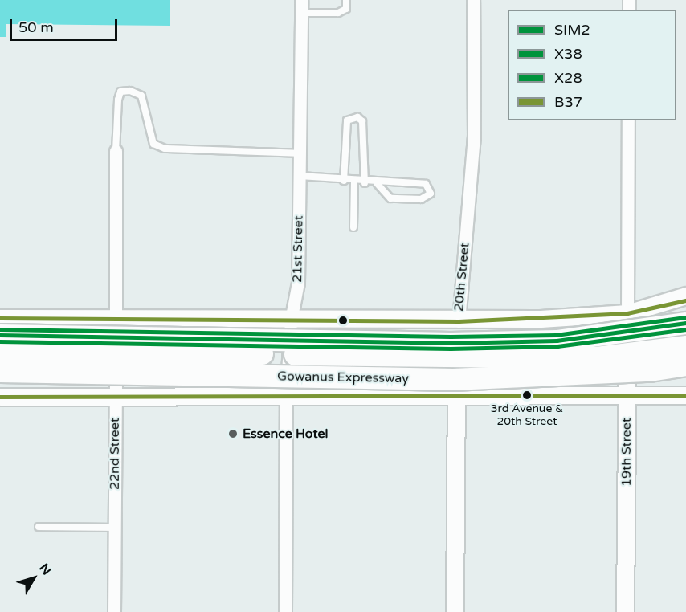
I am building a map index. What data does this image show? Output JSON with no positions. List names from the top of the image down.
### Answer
{
  "streets": {
    "highway": ["Gowanus Expressway"],
    "main road": ["20th Street", "19th Street"],
    "street": ["21st Street", "22nd Street"]
  },
  "places": ["3rd Avenue & 20th Street", "Essence Hotel"],
  "lines": [
    "transit line B37",
    "transit line X28",
    "transit line SIM2",
    "transit line X38"
  ],
  "legend": [
    "SIM2",
    "X38",
    "X28",
    "B37"
  ],
  "scale_bar": "50 m",
  "north": "top right"
}
